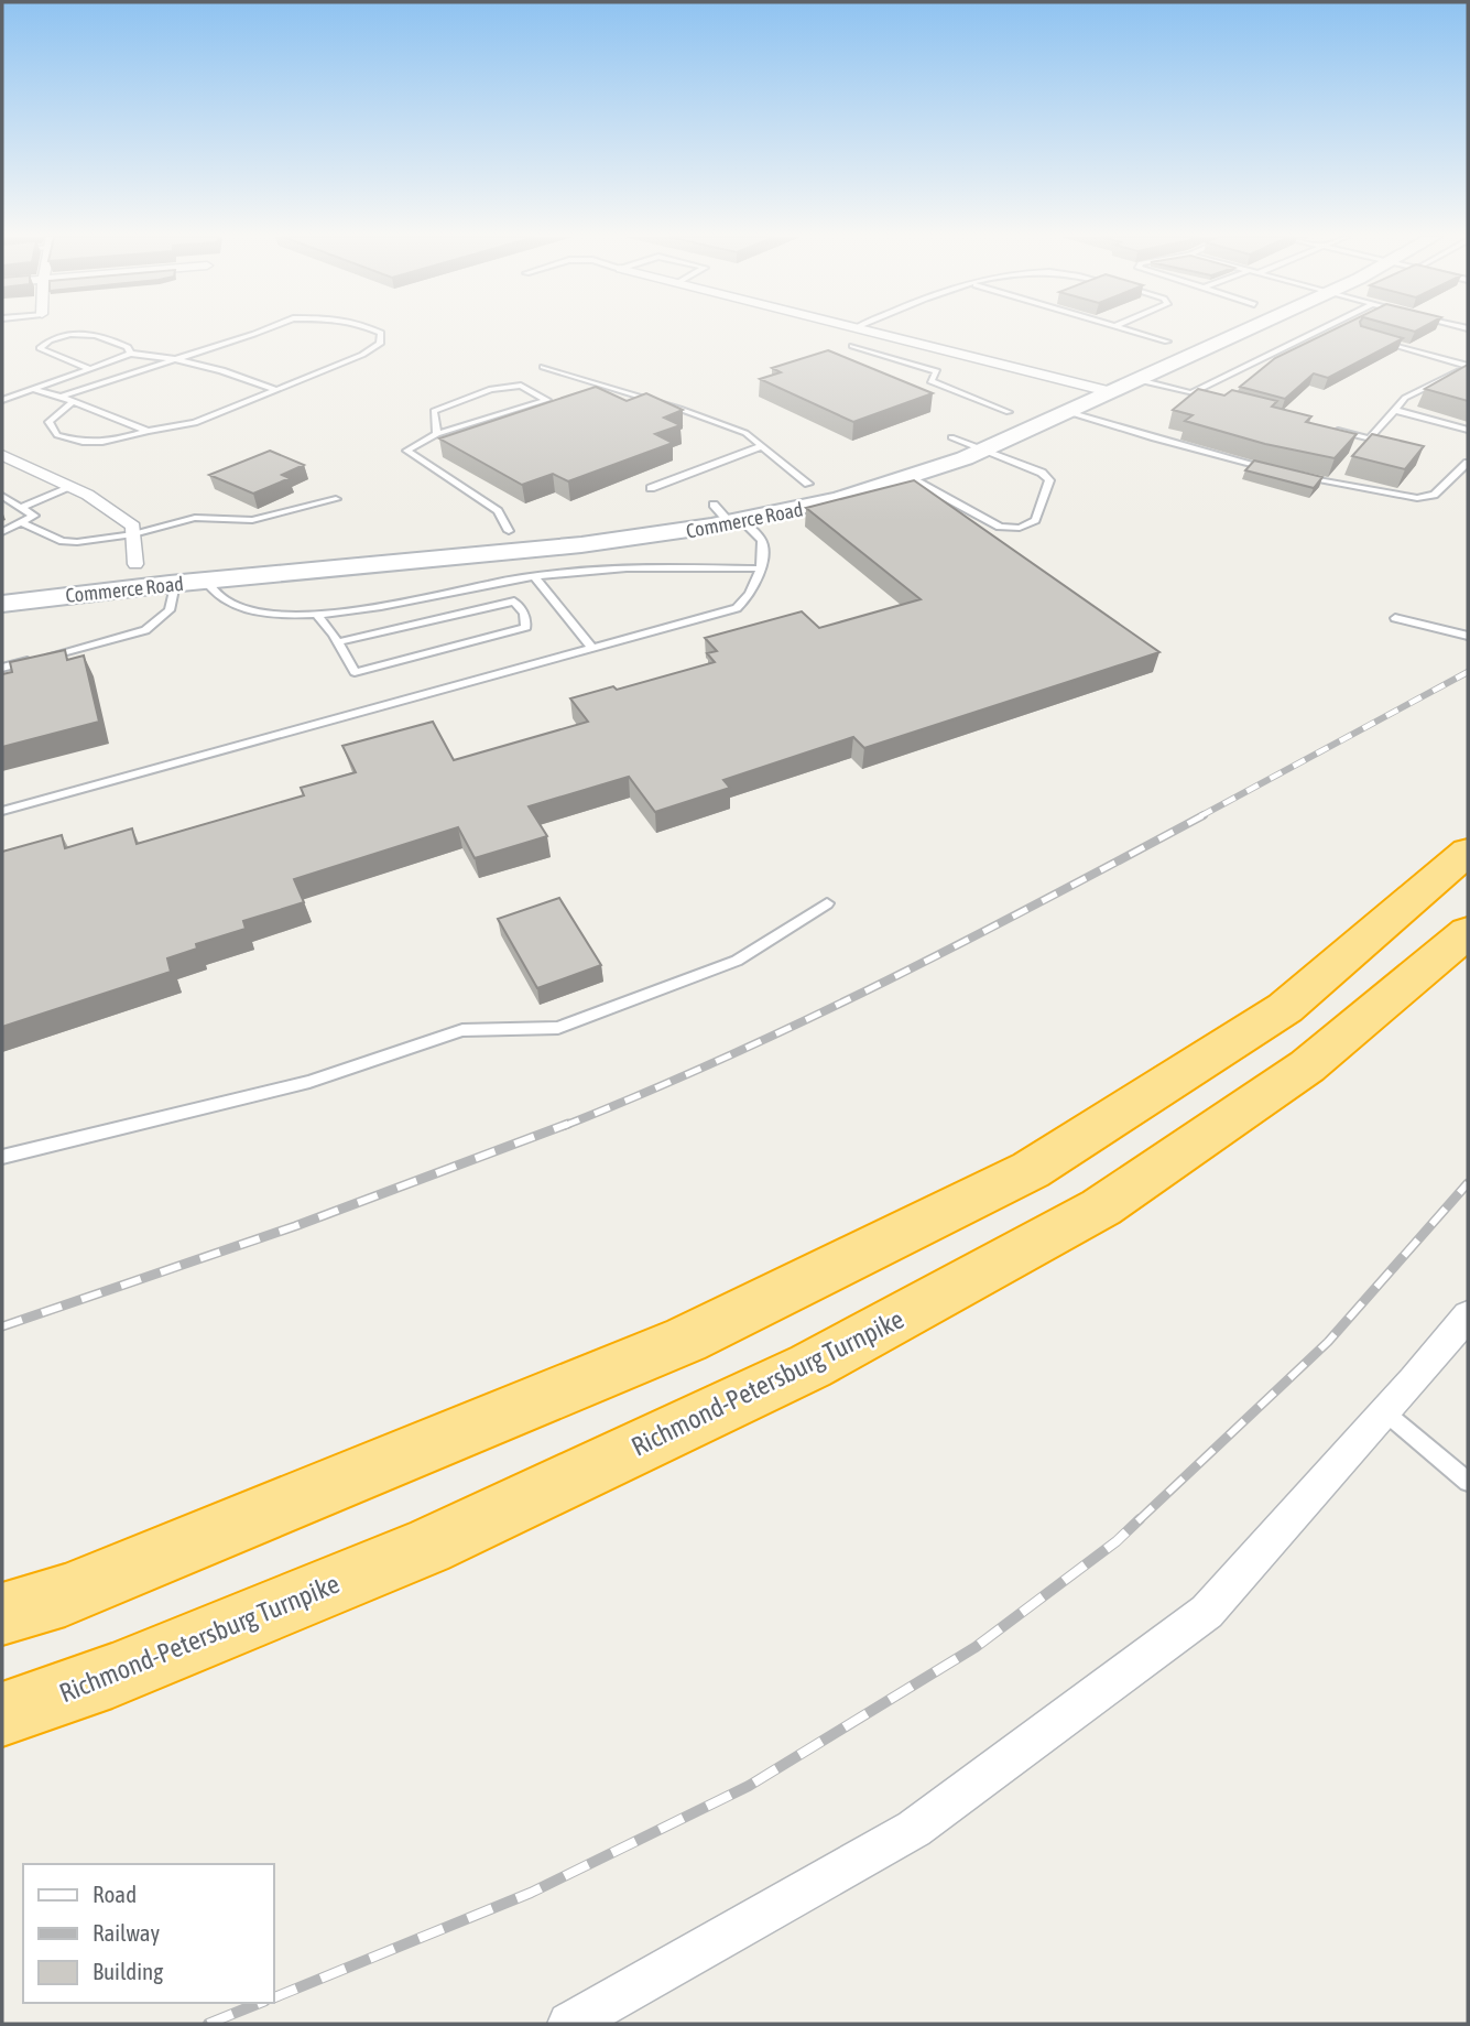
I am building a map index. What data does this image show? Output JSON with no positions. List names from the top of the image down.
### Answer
{
  "streets": {
    "highway": ["Richmond-Petersburg Turnpike"],
    "main road": ["Commerce Road"]
  },
  "legend": ["Road", "Railway", "Building"]
}
